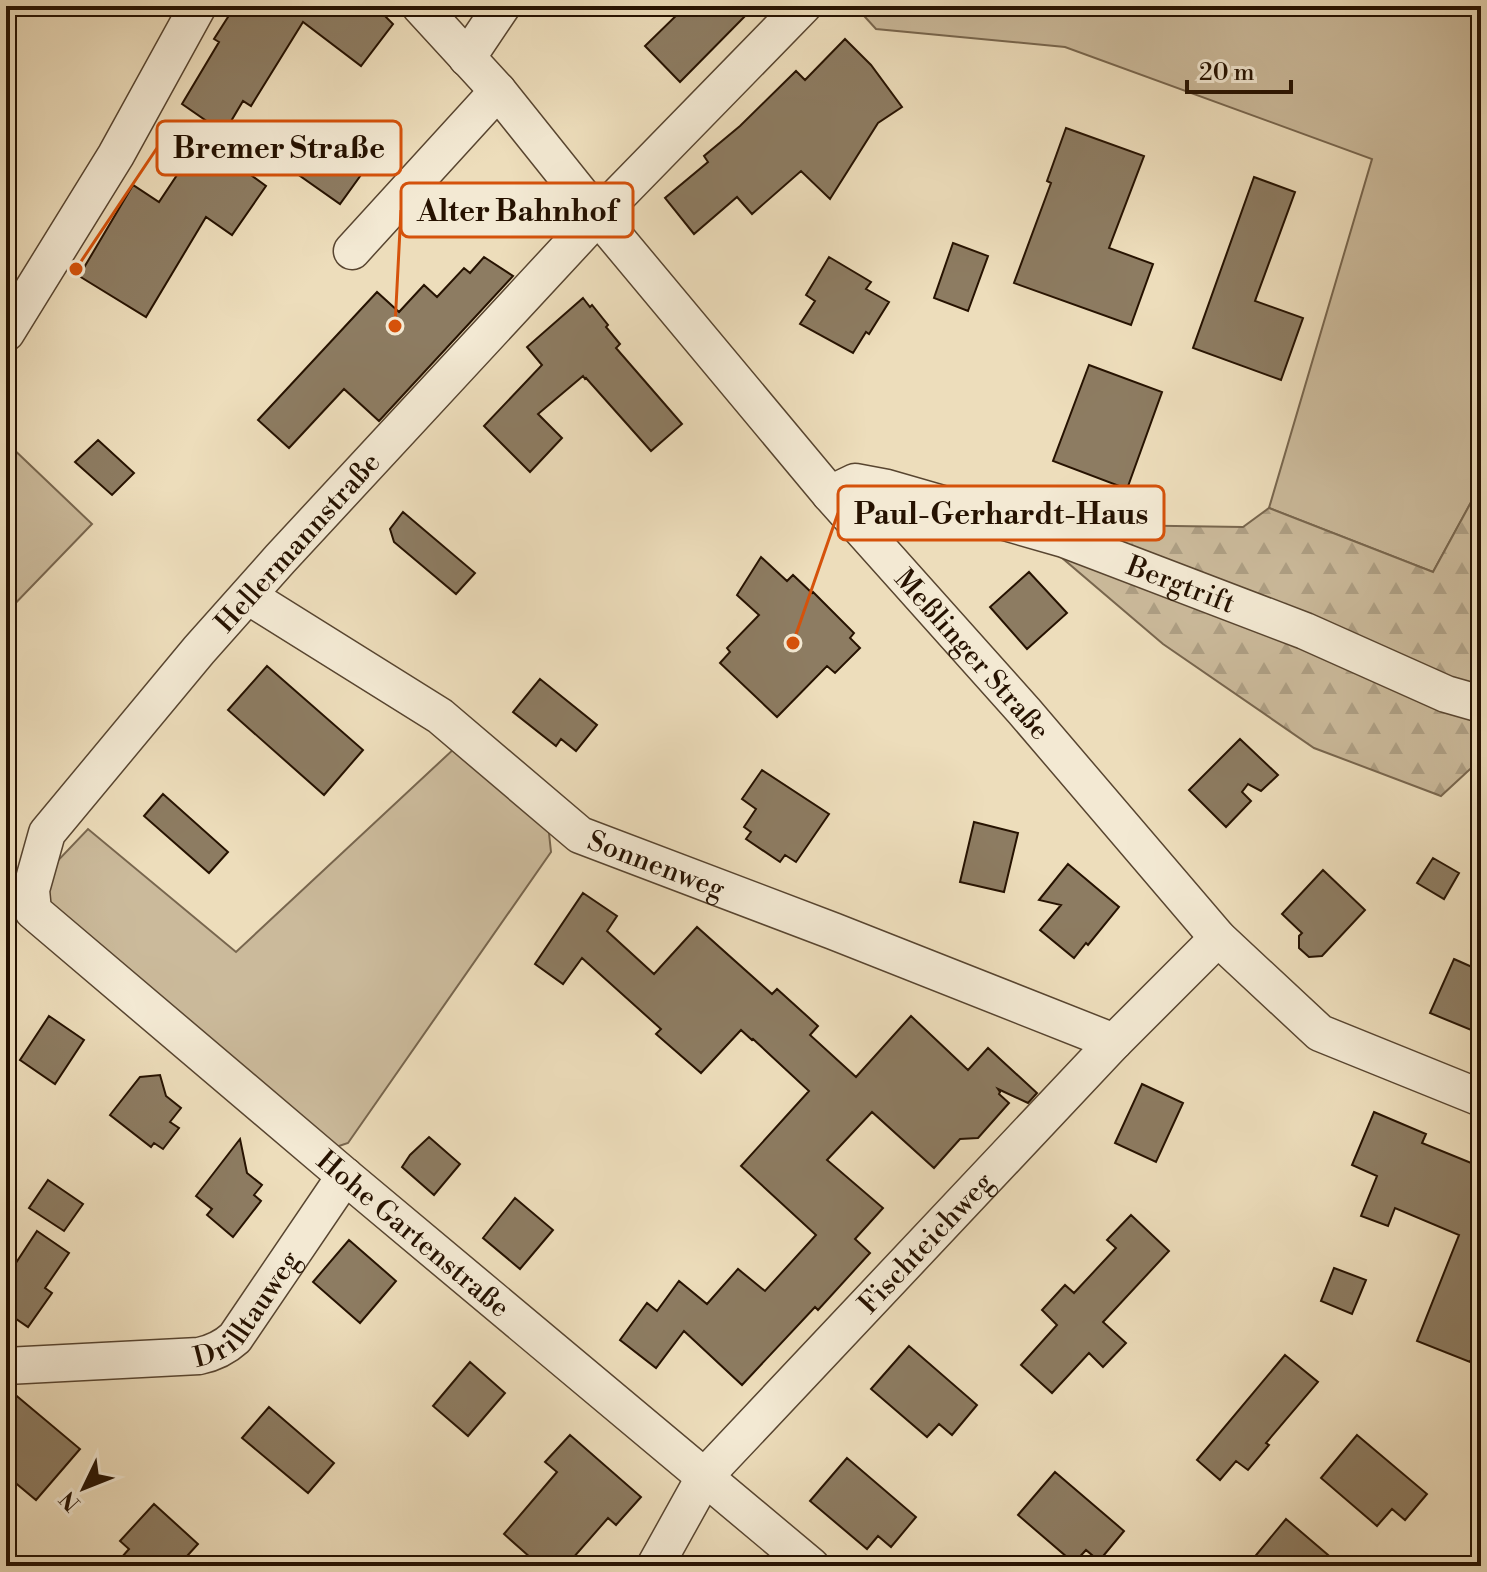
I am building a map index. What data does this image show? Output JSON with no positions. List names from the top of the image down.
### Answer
{
  "streets": {
    "street": [
      "Hellermannstraße",
      "Bergtrift",
      "Meßlinger Straße",
      "Sonnenweg",
      "Hohe Gartenstraße",
      "Fischteichweg",
      "Drilltauweg"
    ]
  },
  "crossings": [
    ["Hellermannstraße", "Meßlinger Straße"],
    ["Hellermannstraße", "Sonnenweg"],
    ["Hellermannstraße", "Hohe Gartenstraße"],
    ["Bergtrift", "Meßlinger Straße"],
    ["Meßlinger Straße", "Fischteichweg"],
    ["Sonnenweg", "Fischteichweg"],
    ["Hohe Gartenstraße", "Fischteichweg"],
    ["Hohe Gartenstraße", "Drilltauweg"]
  ],
  "places": ["Bremer Straße", "Alter Bahnhof", "Paul-Gerhardt-Haus"],
  "scale_bar": "20 m",
  "north": "bottom left"
}
